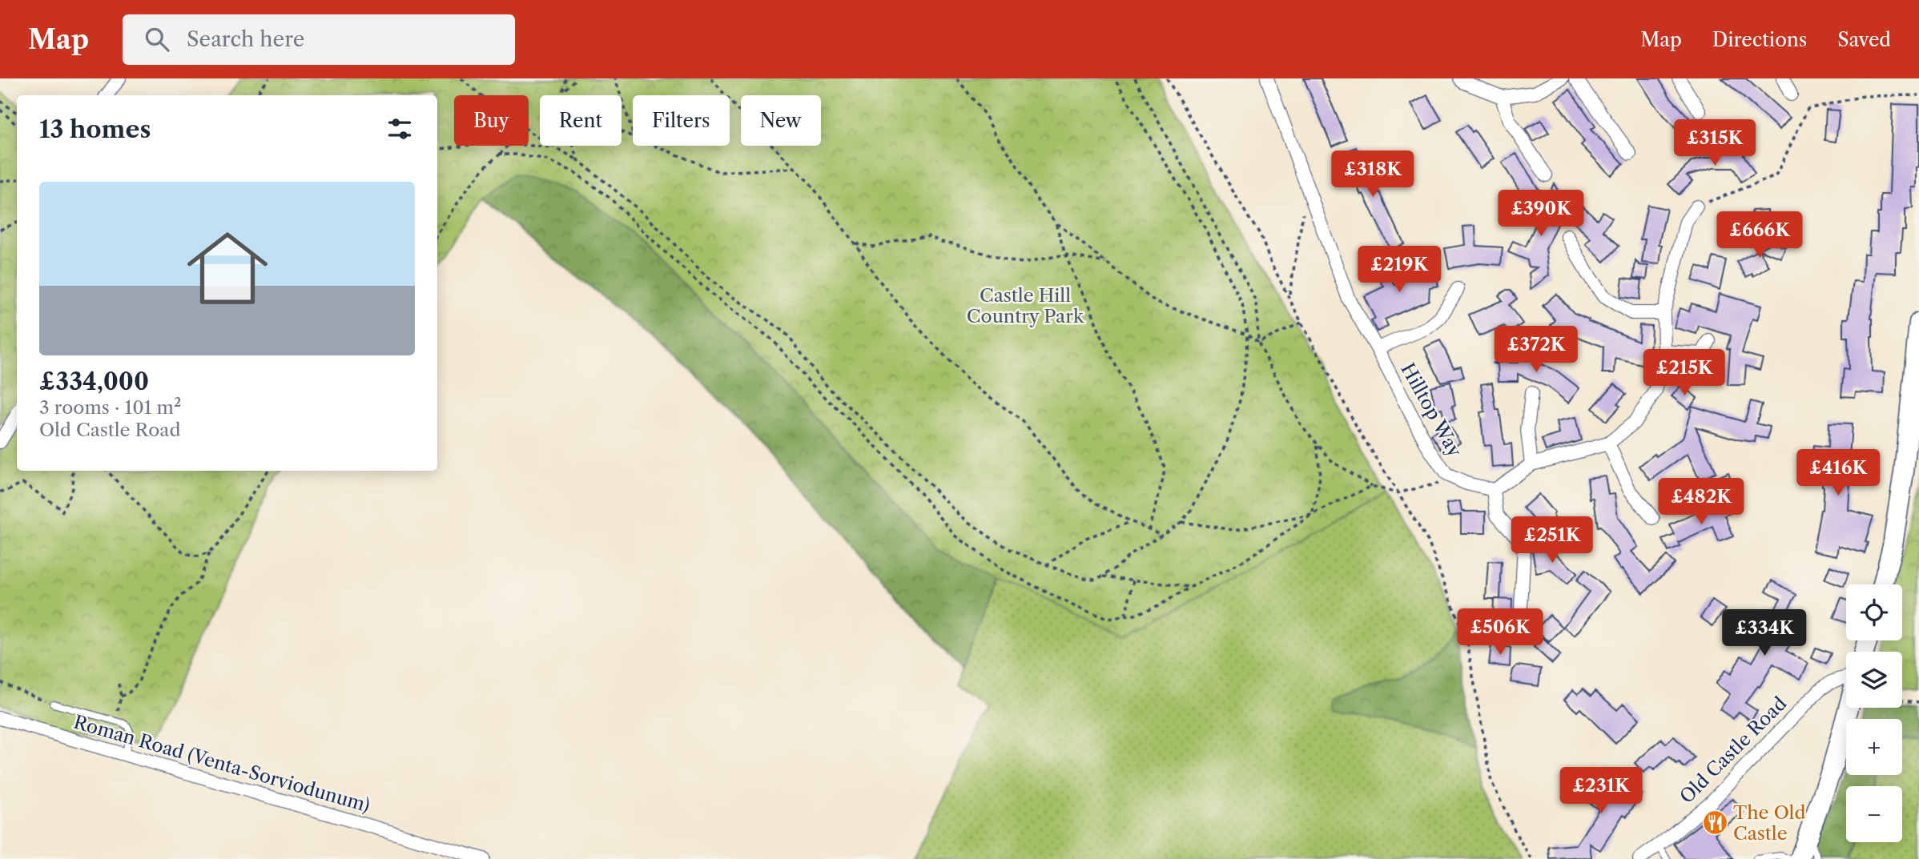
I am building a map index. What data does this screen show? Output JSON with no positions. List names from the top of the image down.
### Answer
{
  "streets": {
    "street": ["Hilltop Way", "Old Castle Road", "Roman Road (Venta-Sorviodunum)"]
  },
  "parks": ["Castle Hill Country Park"],
  "places": {
    "restaurant": ["The Old Castle"]
  },
  "page": {
    "header": "Map",
    "search": "Search here",
    "nav": ["Map", "Directions", "Saved"],
    "chip": [
      "Buy",
      "Rent",
      "Filters",
      "New"
    ],
    "heading": "13 homes",
    "price": [
      "£315K",
      "£318K",
      "£390K",
      "£666K",
      "£219K",
      "£372K",
      "£215K",
      "£416K",
      "£482K",
      "£251K",
      "£506K",
      "£334K",
      "£231K"
    ],
    "list": [
      {
        "name": "£334,000",
        "note": "3 rooms · 101 m² · Old Castle Road"
      }
    ],
    "map_buttons": ["+", "−"]
  }
}
